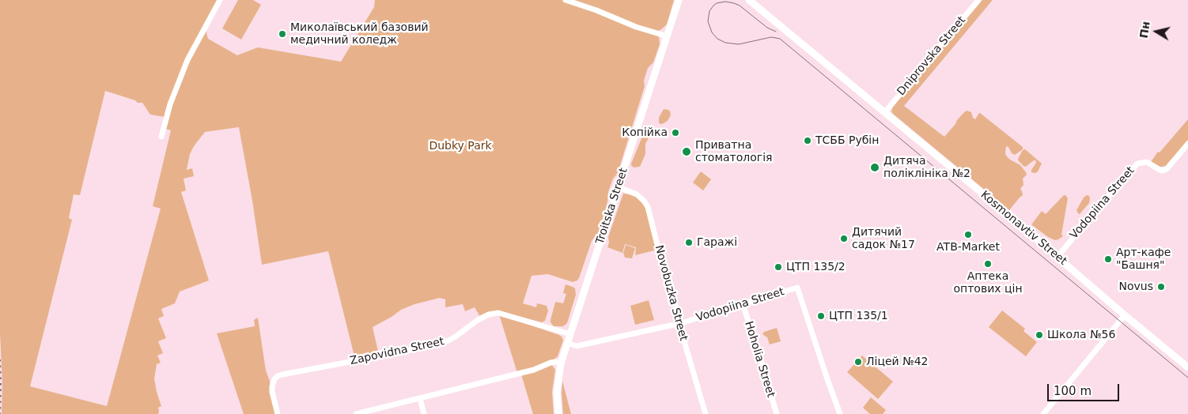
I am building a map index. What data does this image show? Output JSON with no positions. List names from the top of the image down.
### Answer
{
  "streets": {
    "main road": ["Troitska Street", "Kosmonavtiv Street"],
    "street": [
      "Dniprovska Street",
      "Vodopiina Street",
      "Novobuzka Street",
      "Zapovidna Street",
      "Hoholia Street"
    ]
  },
  "crossings": [
    ["Dniprovska Street", "Kosmonavtiv Street"],
    ["Vodopiina Street", "Troitska Street"],
    ["Vodopiina Street", "Kosmonavtiv Street"],
    ["Vodopiina Street", "Novobuzka Street"],
    ["Vodopiina Street", "Hoholia Street"],
    ["Troitska Street", "Novobuzka Street"],
    ["Troitska Street", "Zapovidna Street"]
  ],
  "parks": ["Dubky Park"],
  "places": [
    "Миколаївський базовий медичний коледж",
    "Копійка",
    "ТСББ Рубін",
    "Приватна стоматологія",
    "Дитяча поліклініка №2",
    "ATB-Market",
    "Дитячий садок №17",
    "Гаражі",
    "Арт-кафе \"Башня\"",
    "Аптека оптових цін",
    "ЦТП 135/2",
    "Novus",
    "ЦТП 135/1",
    "Школа №56",
    "Ліцей №42"
  ],
  "scale_bar": "100 m",
  "north": "left"
}
